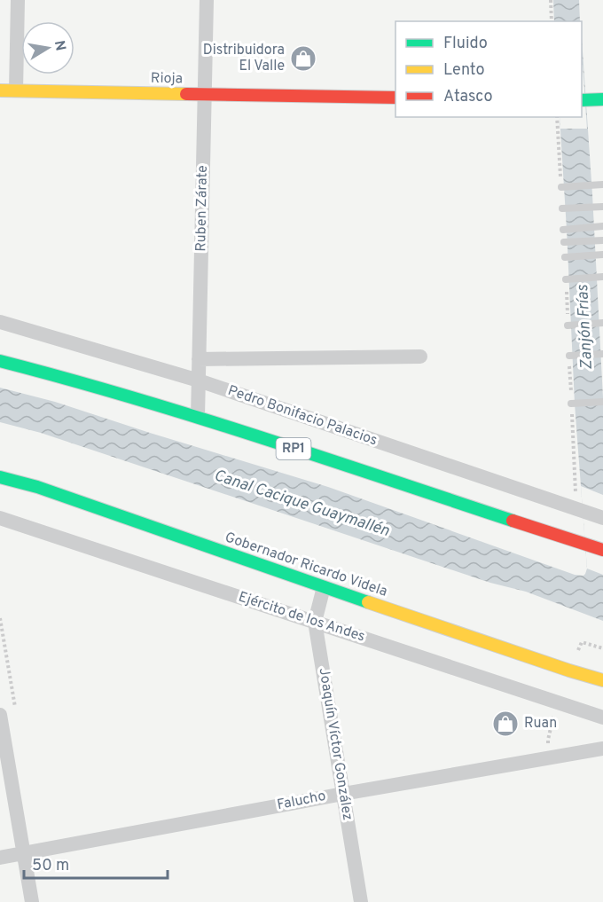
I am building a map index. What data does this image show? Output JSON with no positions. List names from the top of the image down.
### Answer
{
  "streets": {
    "main road": ["Rioja", "RP1", "Gobernador Ricardo Videla"],
    "street": [
      "Ruben Zárate",
      "Pedro Bonifacio Palacios",
      "Ejército de los Andes",
      "Joaquín Víctor González",
      "Falucho"
    ]
  },
  "crossings": [
    ["Rioja", "Ruben Zárate"],
    ["Ruben Zárate", "Pedro Bonifacio Palacios"],
    ["Ruben Zárate", "RP1"],
    ["Gobernador Ricardo Videla", "Joaquín Víctor González"],
    ["Ejército de los Andes", "Joaquín Víctor González"],
    ["Joaquín Víctor González", "Falucho"]
  ],
  "water": ["Zanjón Frías", "Canal Cacique Guaymallén"],
  "places": {
    "shop": ["Distribuidora El Valle", "Ruan"]
  },
  "legend": ["Fluido", "Lento", "Atasco"],
  "scale_bar": "50 m",
  "north": "right"
}
